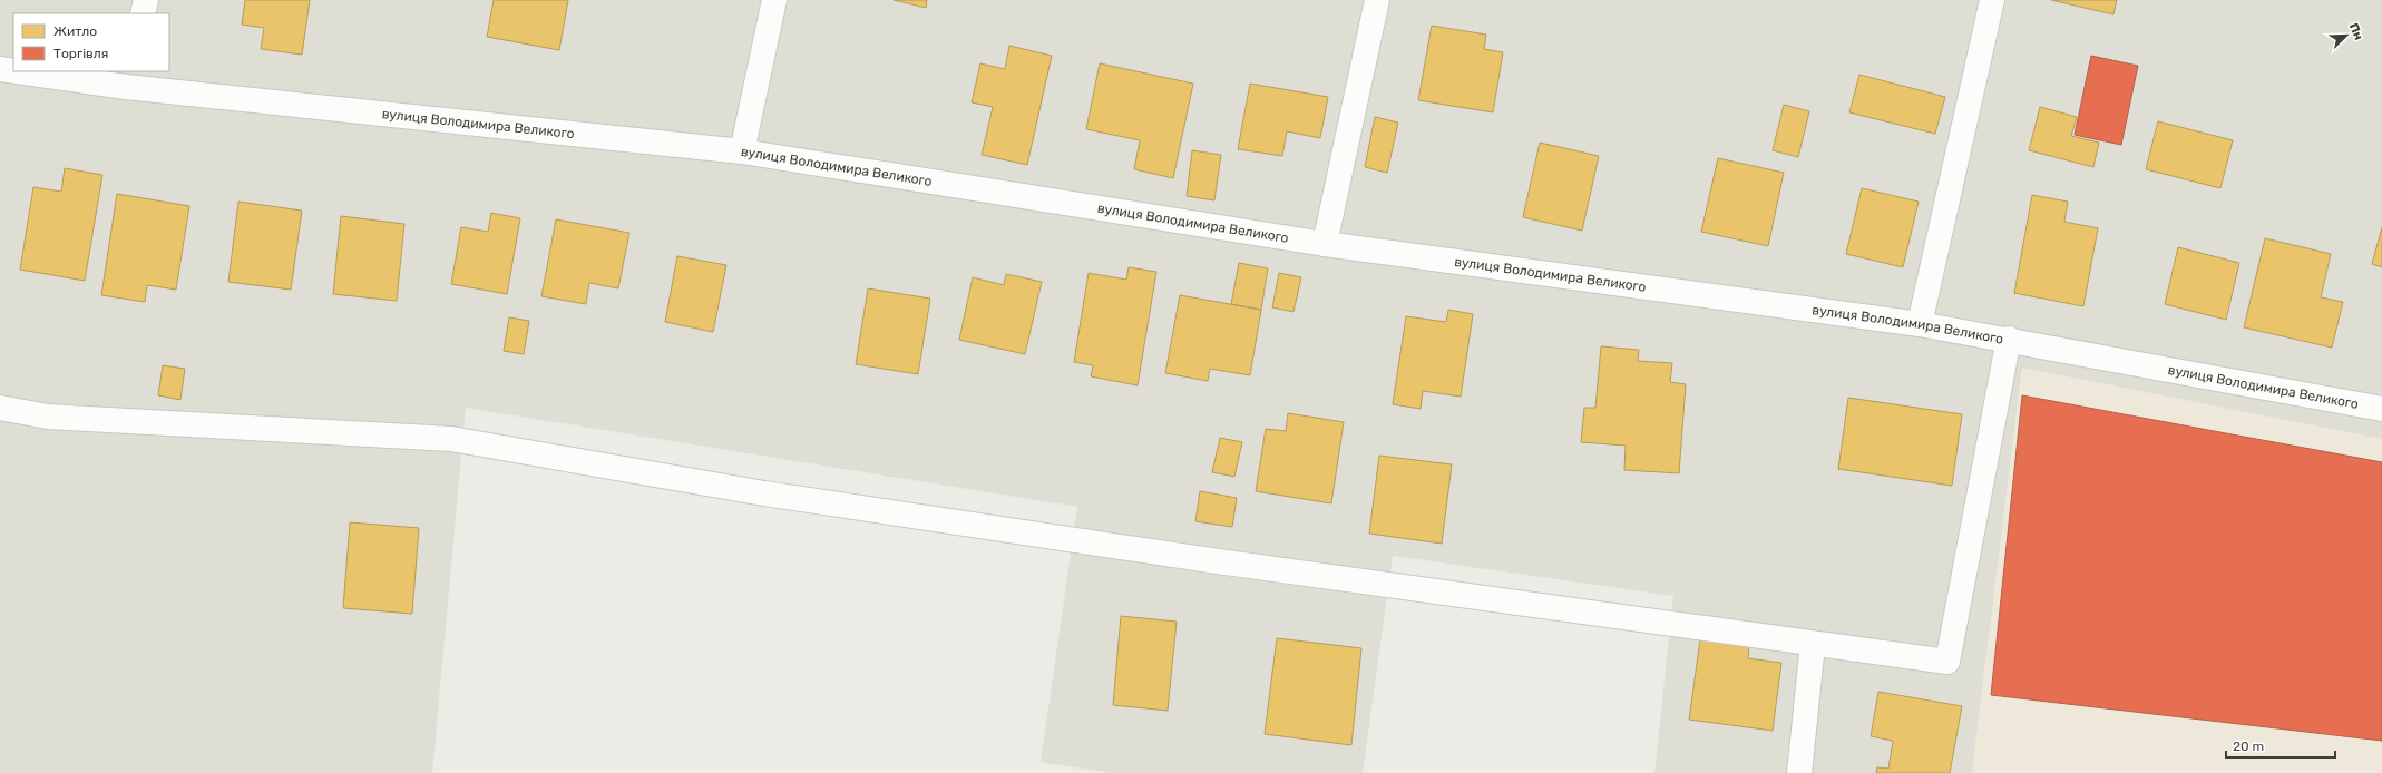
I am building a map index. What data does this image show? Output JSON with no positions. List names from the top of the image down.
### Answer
{
  "streets": {
    "street": ["вулиця Володимира Великого"]
  },
  "legend": ["Житло", "Торгівля"],
  "scale_bar": "20 m",
  "north": "top right"
}
